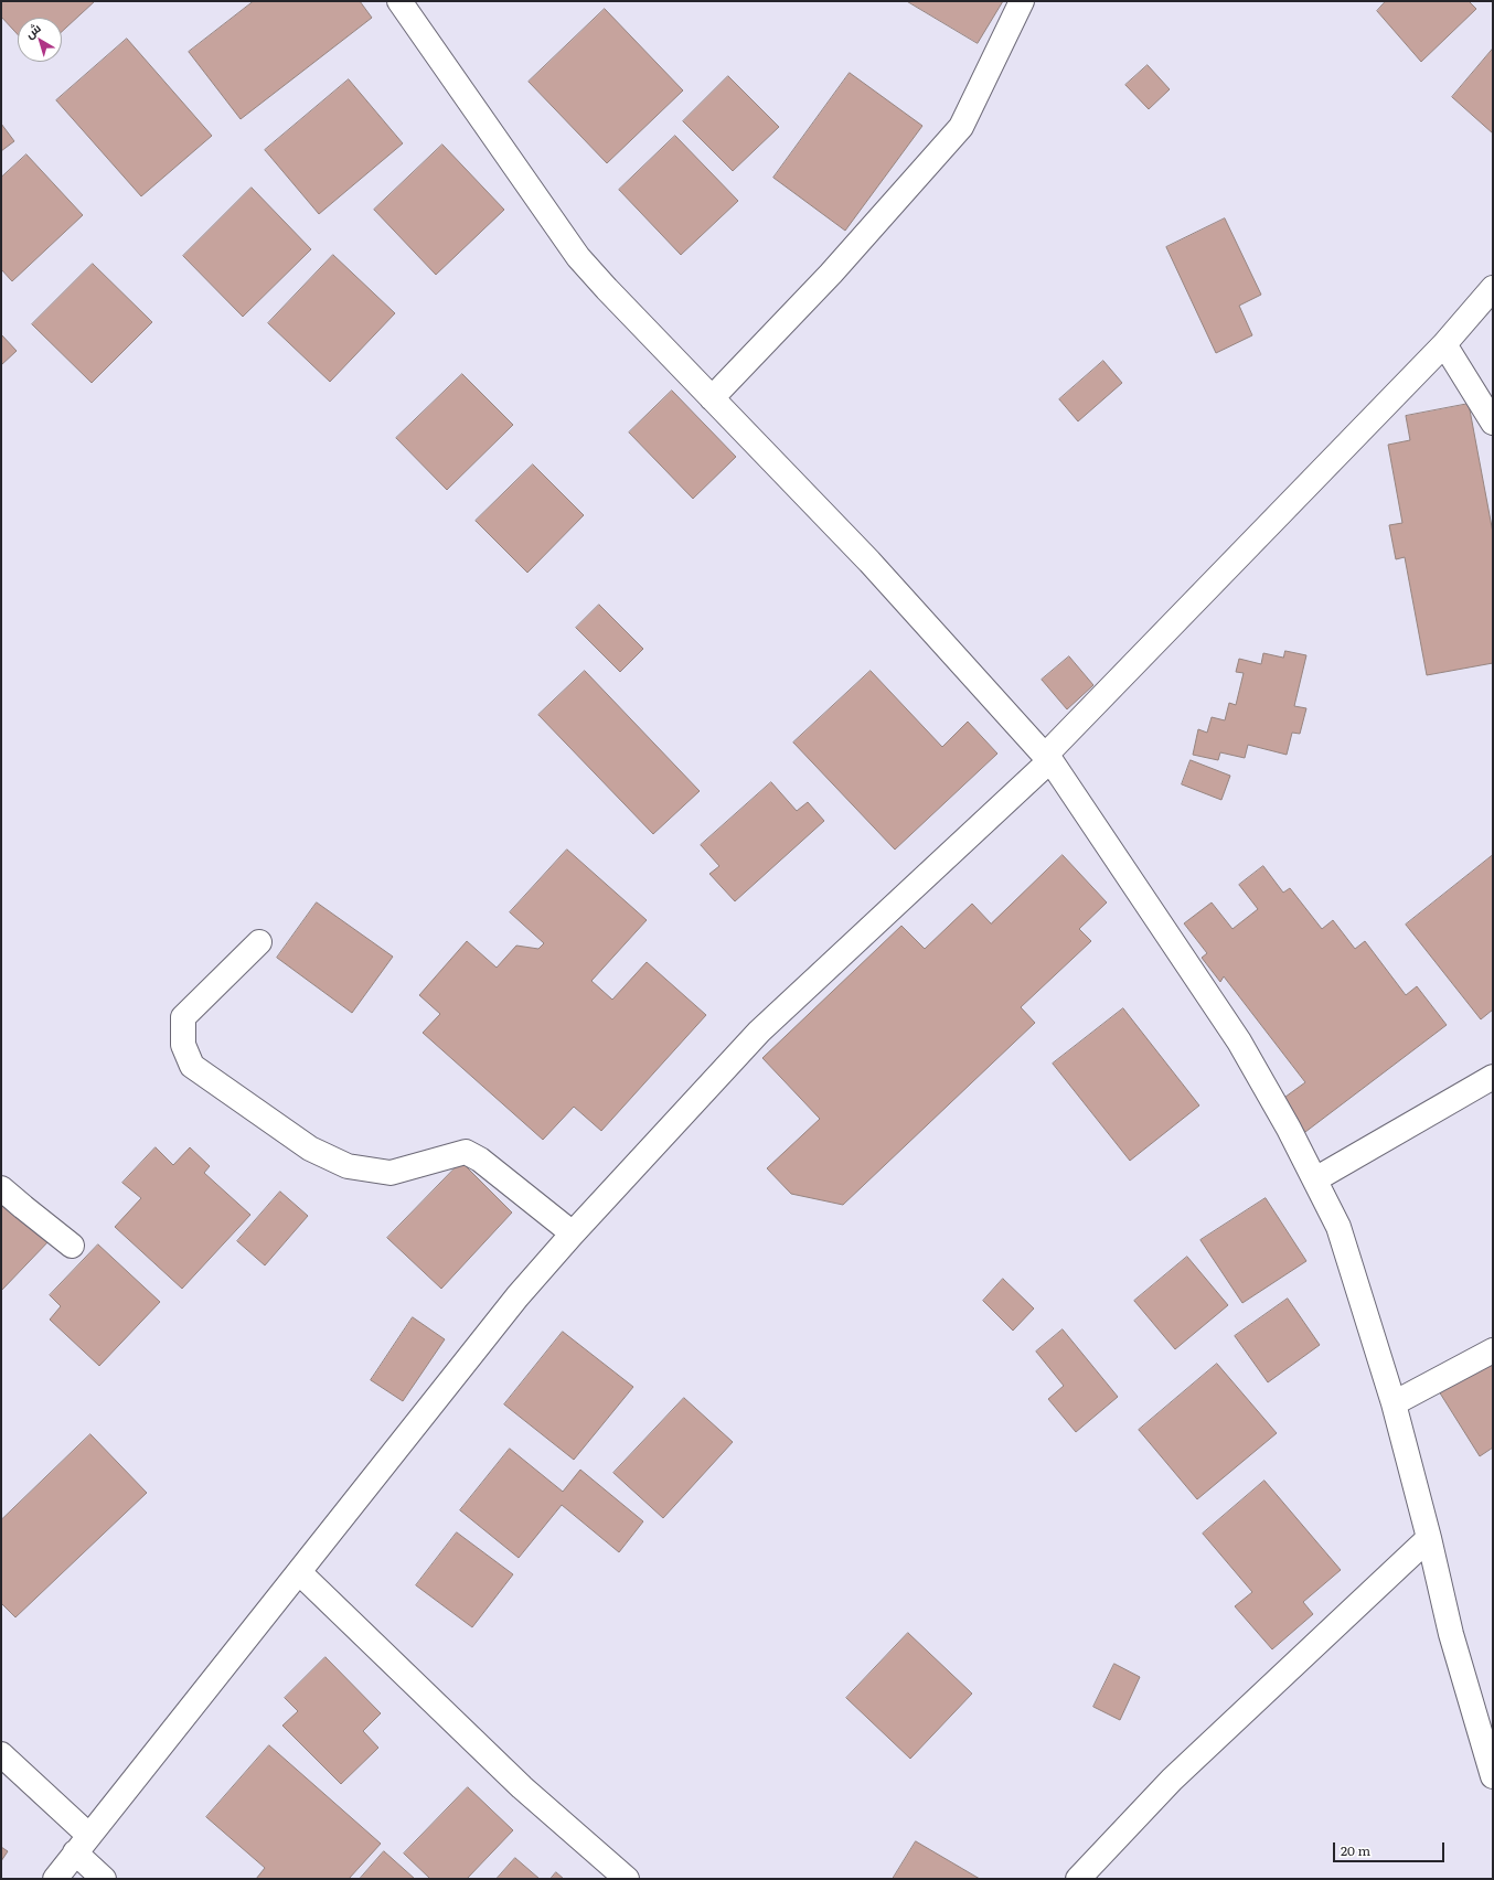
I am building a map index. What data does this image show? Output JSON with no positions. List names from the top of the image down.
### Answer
{
  "scale_bar": "20 m",
  "north": "top left"
}
